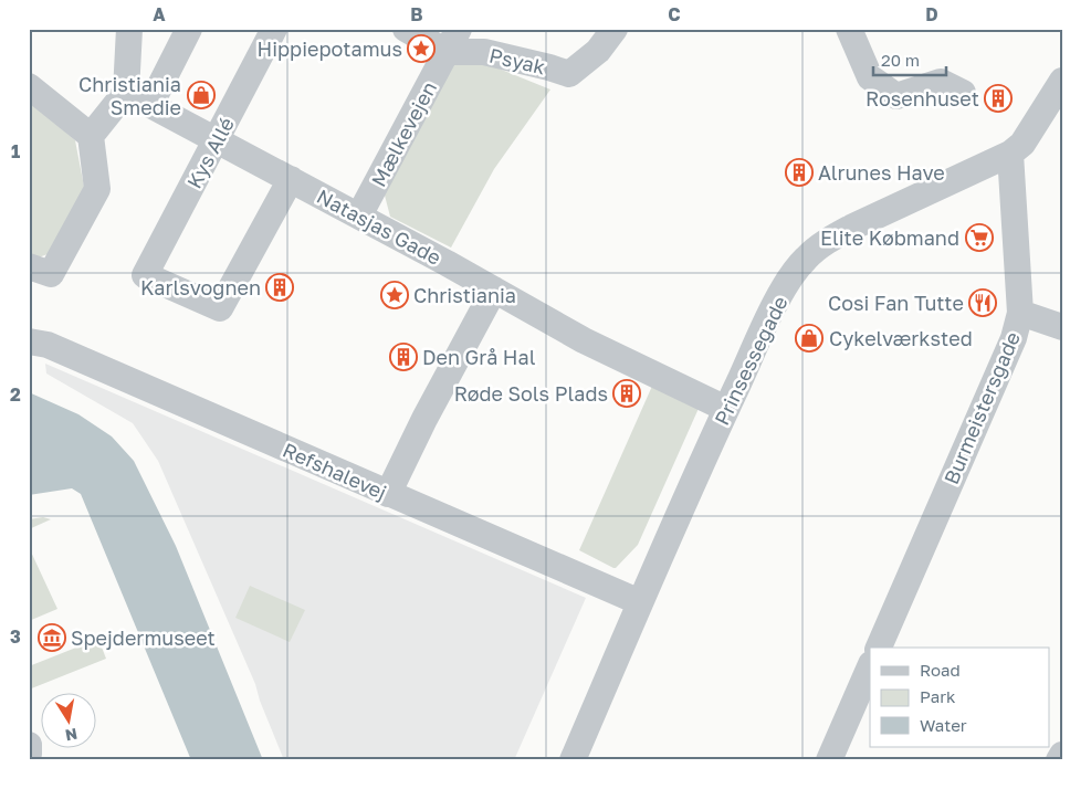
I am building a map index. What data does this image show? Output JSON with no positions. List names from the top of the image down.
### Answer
{
  "streets": {
    "street": [
      "Psyak",
      "Mælkevejen",
      "Kys Allé",
      "Natasjas Gade",
      "Prinsessegade",
      "Burmeistersgade",
      "Refshalevej"
    ]
  },
  "crossings": [
    ["Psyak", "Mælkevejen"],
    ["Mælkevejen", "Natasjas Gade"],
    ["Kys Allé", "Natasjas Gade"],
    ["Natasjas Gade", "Prinsessegade"],
    ["Prinsessegade", "Burmeistersgade"],
    ["Prinsessegade", "Refshalevej"]
  ],
  "places": {
    "place": ["Hippiepotamus", "Christiania"],
    "shop": ["Christiania Smedie", "Cykelværksted"],
    "building": [
      "Rosenhuset",
      "Alrunes Have",
      "Karlsvognen",
      "Den Grå Hal",
      "Røde Sols Plads"
    ],
    "supermarket": ["Elite Købmand"],
    "restaurant": ["Cosi Fan Tutte"],
    "museum": ["Spejdermuseet"]
  },
  "legend": ["Road", "Park", "Water"],
  "scale_bar": "20 m",
  "north": "bottom",
  "grid": {
    "columns": [
      "A",
      "B",
      "C",
      "D"
    ],
    "rows": ["1", "2", "3"]
  }
}
